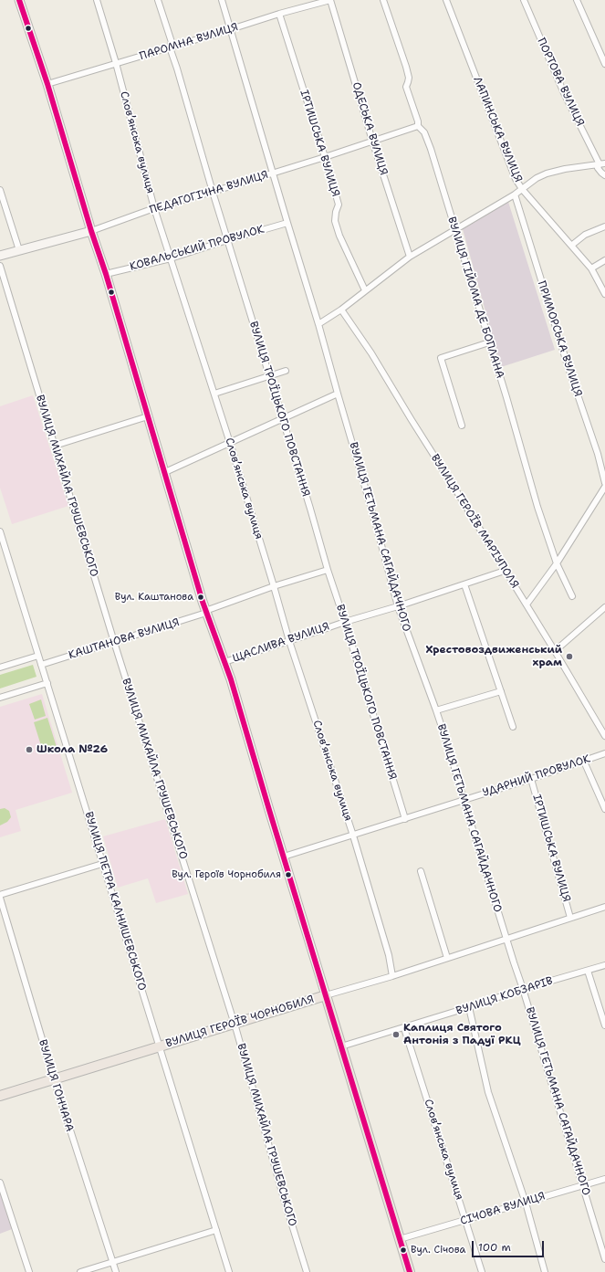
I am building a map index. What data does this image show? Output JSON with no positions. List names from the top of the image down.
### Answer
{
  "streets": {
    "main road": ["ПЕДАГОГІЧНА ВУЛИЦЯ", "ВУЛИЦЯ ГЕРОЇВ ЧОРНОБИЛЯ"],
    "street": [
      "ПАРОМНА ВУЛИЦЯ",
      "ПОРТОВА ВУЛИЦЯ",
      "ОДЕСЬКА ВУЛИЦЯ",
      "ЛАПИНСЬКА ВУЛИЦЯ",
      "Словʼянська вулиця",
      "ІРТИШСЬКА ВУЛИЦЯ",
      "КОВАЛЬСЬКИЙ ПРОВУЛОК",
      "ВУЛИЦЯ ГІЙОМА ДЕ БОПЛАНА",
      "ПРИМОРСЬКА ВУЛИЦЯ",
      "ВУЛИЦЯ ТРОЇЦЬКОГО ПОВСТАННЯ",
      "ВУЛИЦЯ МИХАЙЛА ГРУШЕВСЬКОГО",
      "ВУЛИЦЯ ГЕРОЇВ МАРІУПОЛЯ",
      "ВУЛИЦЯ ГЕТЬМАНА САГАЙДАЧНОГО",
      "КАШТАНОВА ВУЛИЦЯ",
      "ЩАСЛИВА ВУЛИЦЯ",
      "УДАРНИЙ ПРОВУЛОК",
      "ВУЛИЦЯ ПЕТРА КАЛНИШЕВСЬКОГО",
      "ВУЛИЦЯ КОБЗАРІВ",
      "ВУЛИЦЯ ГОНЧАРА",
      "СІЧОВА ВУЛИЦЯ"
    ]
  },
  "crossings": [
    ["ПАРОМНА ВУЛИЦЯ", "ОДЕСЬКА ВУЛИЦЯ"],
    ["ПАРОМНА ВУЛИЦЯ", "Словʼянська вулиця"],
    ["ПАРОМНА ВУЛИЦЯ", "ІРТИШСЬКА ВУЛИЦЯ"],
    ["ПАРОМНА ВУЛИЦЯ", "ВУЛИЦЯ ТРОЇЦЬКОГО ПОВСТАННЯ"],
    ["ПАРОМНА ВУЛИЦЯ", "ВУЛИЦЯ ГЕТЬМАНА САГАЙДАЧНОГО"],
    ["ОДЕСЬКА ВУЛИЦЯ", "ПЕДАГОГІЧНА ВУЛИЦЯ"],
    ["Словʼянська вулиця", "ПЕДАГОГІЧНА ВУЛИЦЯ"],
    ["Словʼянська вулиця", "КОВАЛЬСЬКИЙ ПРОВУЛОК"],
    ["Словʼянська вулиця", "КАШТАНОВА ВУЛИЦЯ"],
    ["Словʼянська вулиця", "ЩАСЛИВА ВУЛИЦЯ"],
    ["Словʼянська вулиця", "УДАРНИЙ ПРОВУЛОК"],
    ["Словʼянська вулиця", "ВУЛИЦЯ КОБЗАРІВ"],
    ["Словʼянська вулиця", "ВУЛИЦЯ ГЕРОЇВ ЧОРНОБИЛЯ"],
    ["Словʼянська вулиця", "СІЧОВА ВУЛИЦЯ"],
    ["ІРТИШСЬКА ВУЛИЦЯ", "ПЕДАГОГІЧНА ВУЛИЦЯ"],
    ["ІРТИШСЬКА ВУЛИЦЯ", "УДАРНИЙ ПРОВУЛОК"],
    ["ІРТИШСЬКА ВУЛИЦЯ", "ВУЛИЦЯ ГЕРОЇВ ЧОРНОБИЛЯ"],
    ["ПЕДАГОГІЧНА ВУЛИЦЯ", "ВУЛИЦЯ ГІЙОМА ДЕ БОПЛАНА"],
    ["ПЕДАГОГІЧНА ВУЛИЦЯ", "ВУЛИЦЯ ТРОЇЦЬКОГО ПОВСТАННЯ"],
    ["ПЕДАГОГІЧНА ВУЛИЦЯ", "ВУЛИЦЯ ГЕТЬМАНА САГАЙДАЧНОГО"],
    ["КОВАЛЬСЬКИЙ ПРОВУЛОК", "ВУЛИЦЯ ТРОЇЦЬКОГО ПОВСТАННЯ"],
    ["КОВАЛЬСЬКИЙ ПРОВУЛОК", "ВУЛИЦЯ ГЕТЬМАНА САГАЙДАЧНОГО"],
    ["ВУЛИЦЯ ТРОЇЦЬКОГО ПОВСТАННЯ", "КАШТАНОВА ВУЛИЦЯ"],
    ["ВУЛИЦЯ ТРОЇЦЬКОГО ПОВСТАННЯ", "ЩАСЛИВА ВУЛИЦЯ"],
    ["ВУЛИЦЯ ТРОЇЦЬКОГО ПОВСТАННЯ", "УДАРНИЙ ПРОВУЛОК"],
    ["ВУЛИЦЯ МИХАЙЛА ГРУШЕВСЬКОГО", "КАШТАНОВА ВУЛИЦЯ"],
    ["ВУЛИЦЯ МИХАЙЛА ГРУШЕВСЬКОГО", "ВУЛИЦЯ ГЕРОЇВ ЧОРНОБИЛЯ"],
    ["ВУЛИЦЯ ГЕРОЇВ МАРІУПОЛЯ", "ЩАСЛИВА ВУЛИЦЯ"],
    ["ВУЛИЦЯ ГЕТЬМАНА САГАЙДАЧНОГО", "ЩАСЛИВА ВУЛИЦЯ"],
    ["ВУЛИЦЯ ГЕТЬМАНА САГАЙДАЧНОГО", "УДАРНИЙ ПРОВУЛОК"],
    ["ВУЛИЦЯ ГЕТЬМАНА САГАЙДАЧНОГО", "ВУЛИЦЯ КОБЗАРІВ"],
    ["ВУЛИЦЯ ГЕТЬМАНА САГАЙДАЧНОГО", "ВУЛИЦЯ ГЕРОЇВ ЧОРНОБИЛЯ"],
    ["ВУЛИЦЯ ГЕТЬМАНА САГАЙДАЧНОГО", "СІЧОВА ВУЛИЦЯ"],
    ["КАШТАНОВА ВУЛИЦЯ", "ВУЛИЦЯ ПЕТРА КАЛНИШЕВСЬКОГО"],
    ["ВУЛИЦЯ ПЕТРА КАЛНИШЕВСЬКОГО", "ВУЛИЦЯ ГЕРОЇВ ЧОРНОБИЛЯ"],
    ["ВУЛИЦЯ ГЕРОЇВ ЧОРНОБИЛЯ", "ВУЛИЦЯ ГОНЧАРА"]
  ],
  "places": [
    "Вул. Каштанова",
    "Хрестовоздвиженський храм",
    "Школа №26",
    "Вул. Героїв Чорнобиля",
    "Каплиця Святого Антонія з Падуї РКЦ",
    "Вул. Січова"
  ],
  "scale_bar": "100 m"
}
